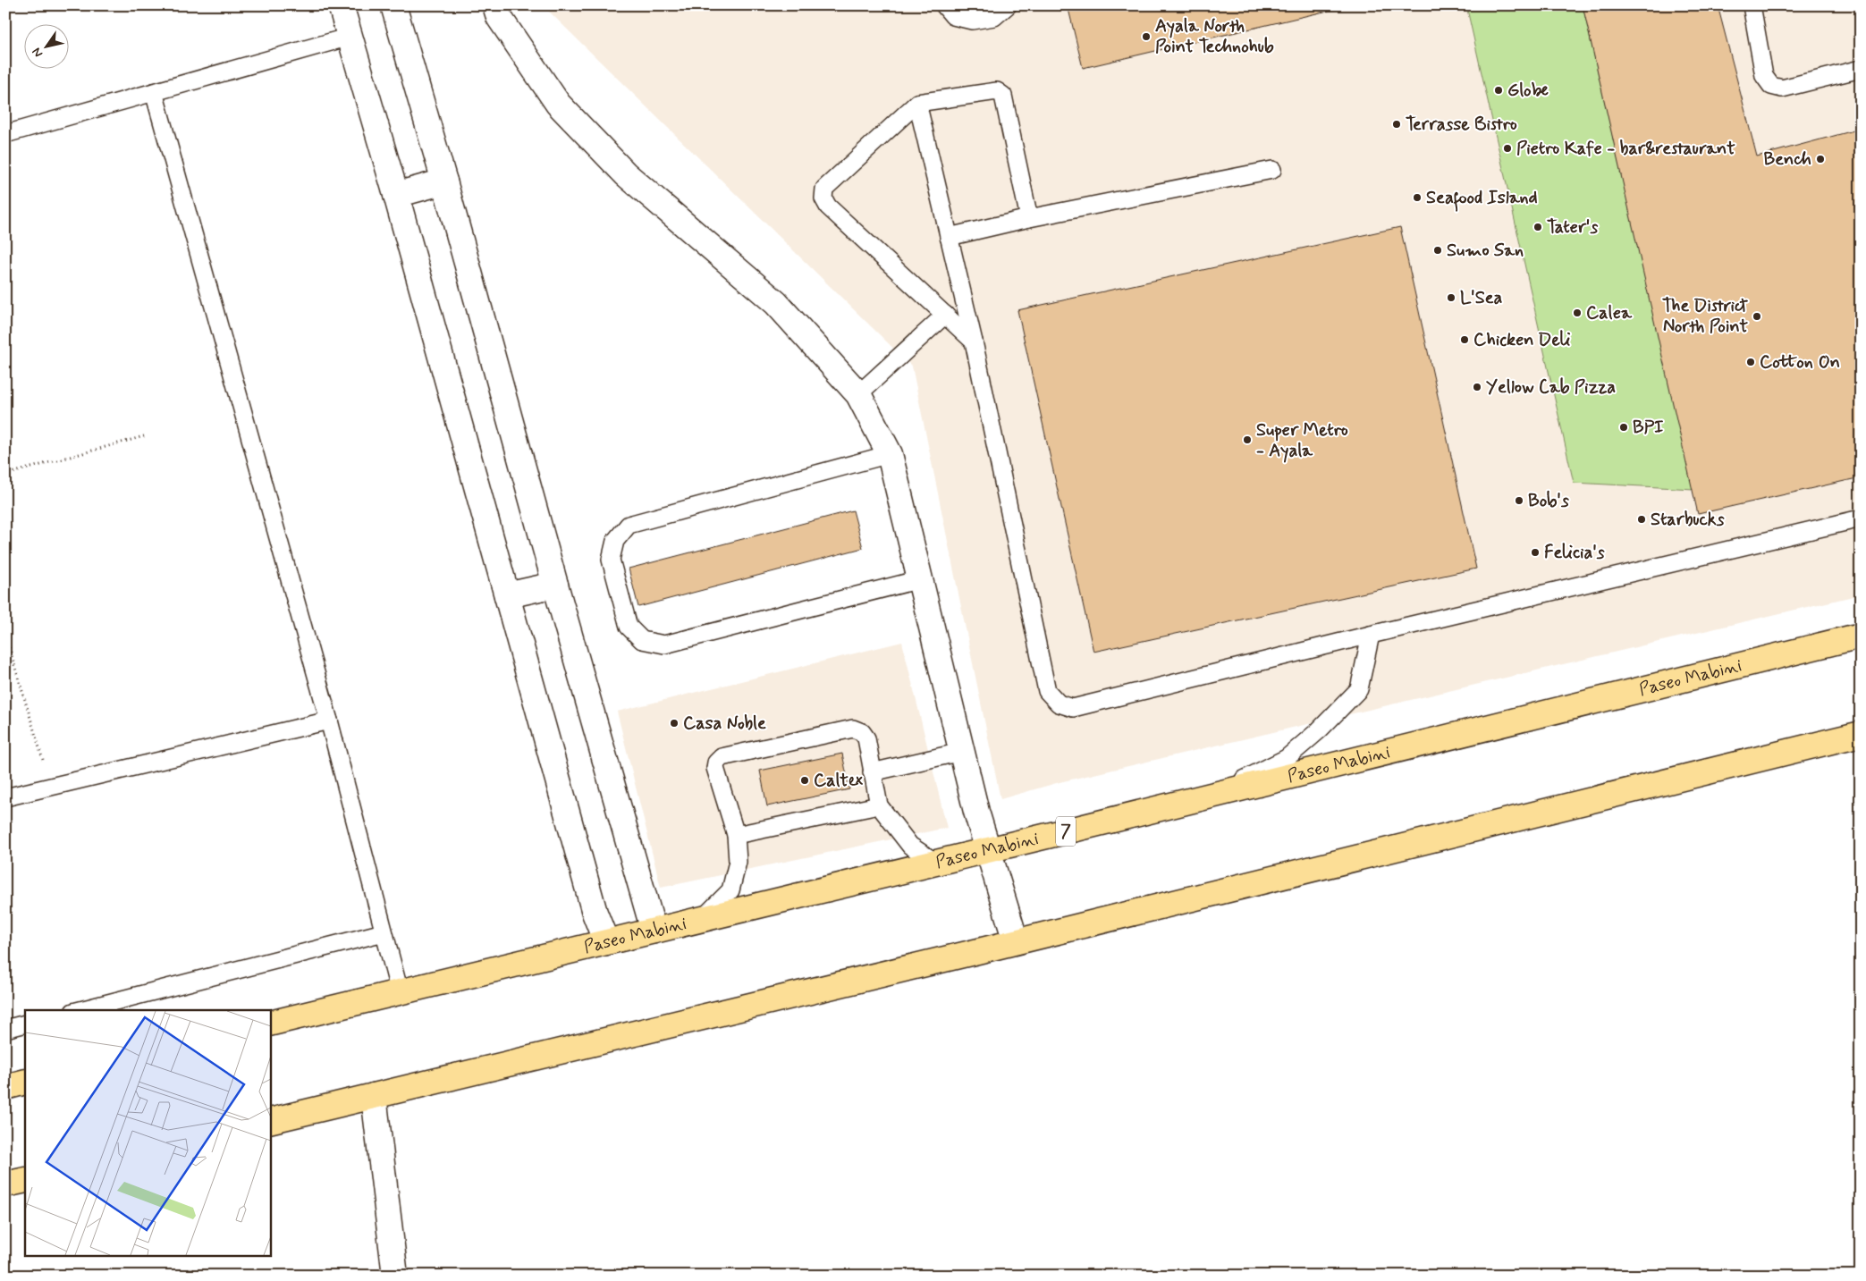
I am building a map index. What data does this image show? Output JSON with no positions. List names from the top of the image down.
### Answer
{
  "streets": {
    "main road": ["Paseo Mabini", "7"]
  },
  "places": [
    "Ayala North Point Technohub",
    "Globe",
    "Terrasse Bistro",
    "Pietro Kafe - bar&restaurant",
    "Bench",
    "Seafood Island",
    "Tater's",
    "Sumo San",
    "L'Sea",
    "Calea",
    "The District North Point",
    "Chicken Deli",
    "Cotton On",
    "Yellow Cab Pizza",
    "BPI",
    "Super Metro - Ayala",
    "Bob's",
    "Starbucks",
    "Felicia's",
    "Casa Noble",
    "Caltex"
  ],
  "north": "bottom left"
}
